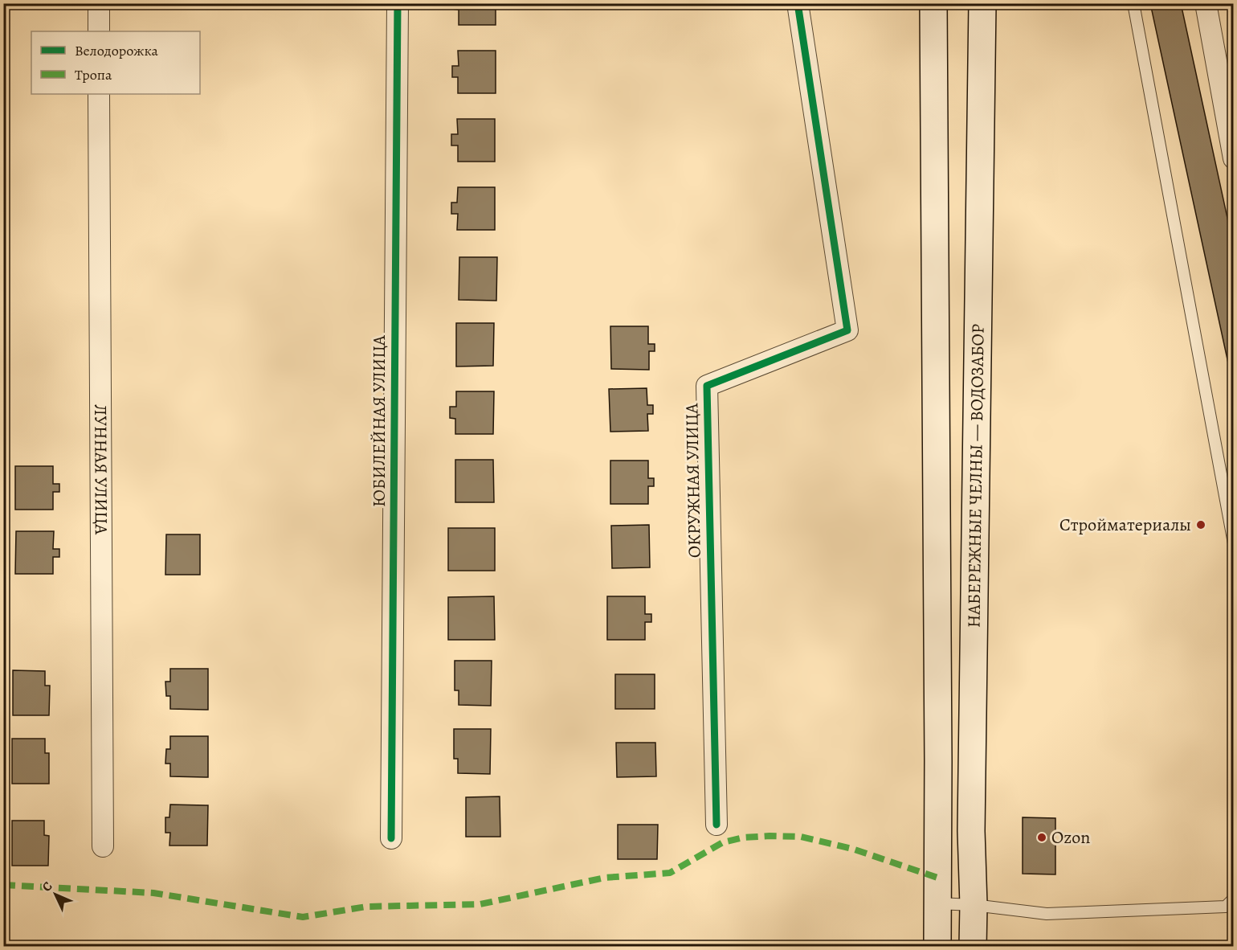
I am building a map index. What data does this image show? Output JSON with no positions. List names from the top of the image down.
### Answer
{
  "streets": {
    "main road": ["НАБЕРЕЖНЫЕ ЧЕЛНЫ — ВОДОЗАБОР"],
    "street": ["ЮБИЛЕЙНАЯ УЛИЦА", "ЛУННАЯ УЛИЦА", "ОКРУЖНАЯ УЛИЦА"]
  },
  "places": ["Стройматериалы", "Ozon"],
  "legend": ["Велодорожка", "Тропа"],
  "north": "top left"
}
